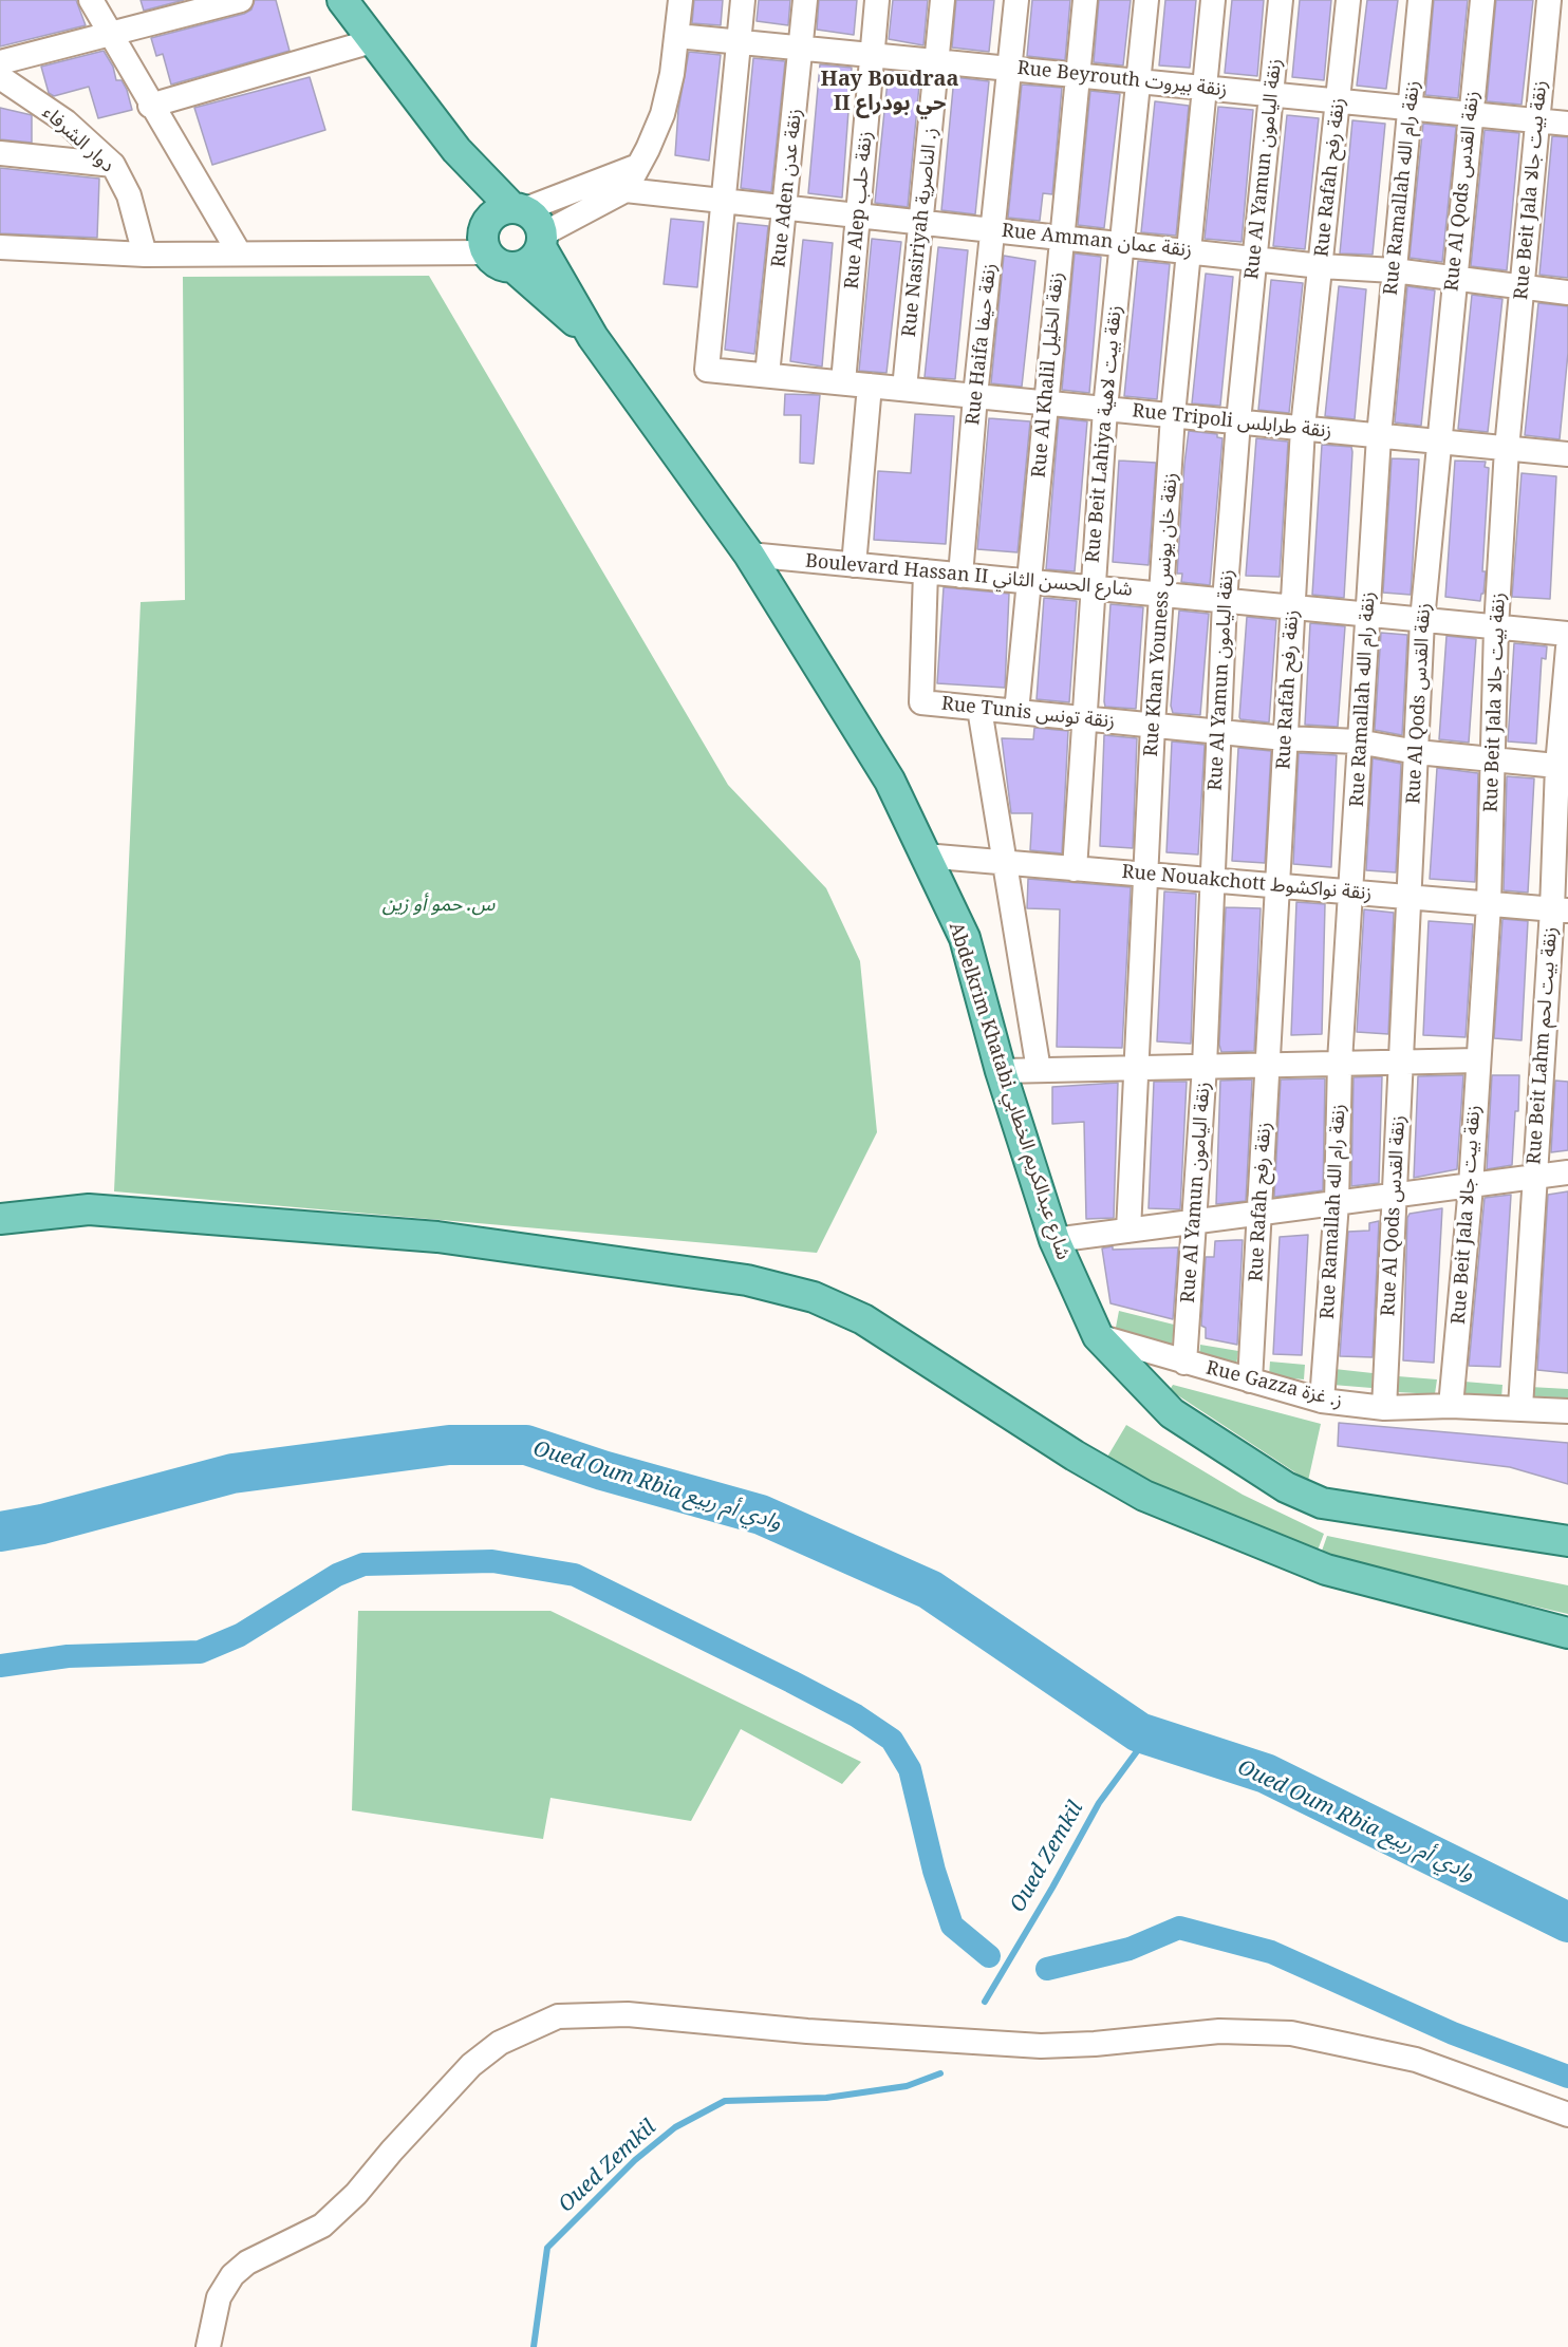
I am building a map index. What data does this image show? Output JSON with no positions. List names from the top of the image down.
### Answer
{
  "streets": {
    "main road": ["Abdelkrim Khatabi شارع عبدالكريم الخطابي"],
    "street": [
      "Rue Beyrouth زنقة بيروت",
      "دوار الشرفاء",
      "Rue Al Yamun زنقة اليامون",
      "Rue Rafah زنقة رفح",
      "Rue Aden زنقة عدن",
      "Rue Ramallah زنقة رام الله",
      "Rue Beit Jala زنقة بيت جالا",
      "Rue Al Qods زنقة القدس",
      "Rue Alep زنقة حلب",
      "Rue Nasiriyah ز. الناصرية",
      "Rue Amman زنقة عمان",
      "Rue Haifa زنقة حيفا",
      "Rue Al Khalil زنقة الخليل",
      "Rue Tripoli زنقة طرابلس",
      "Rue Beit Lahiya زنقة بيت لاهية",
      "Boulevard Hassan II شارع الحسن الثاني",
      "Rue Khan Youness زنقة خان يونس",
      "Rue Tunis زنقة تونس",
      "Rue Nouakchott زنقة نواكشوط",
      "Rue Beit Lahm زنقة بيت لحم",
      "Rue Gazza ز. غزة"
    ]
  },
  "crossings": [
    ["Rue Beyrouth زنقة بيروت", "Rue Al Yamun زنقة اليامون"],
    ["Rue Beyrouth زنقة بيروت", "Rue Rafah زنقة رفح"],
    ["Rue Beyrouth زنقة بيروت", "Rue Aden زنقة عدن"],
    ["Rue Beyrouth زنقة بيروت", "Rue Ramallah زنقة رام الله"],
    ["Rue Beyrouth زنقة بيروت", "Rue Beit Jala زنقة بيت جالا"],
    ["Rue Beyrouth زنقة بيروت", "Rue Al Qods زنقة القدس"],
    ["Rue Beyrouth زنقة بيروت", "Rue Alep زنقة حلب"],
    ["Rue Beyrouth زنقة بيروت", "Rue Nasiriyah ز. الناصرية"],
    ["Rue Beyrouth زنقة بيروت", "Rue Haifa زنقة حيفا"],
    ["Rue Beyrouth زنقة بيروت", "Rue Al Khalil زنقة الخليل"],
    ["Rue Beyrouth زنقة بيروت", "Rue Beit Lahiya زنقة بيت لاهية"],
    ["Rue Beyrouth زنقة بيروت", "Rue Khan Youness زنقة خان يونس"],
    ["Rue Al Yamun زنقة اليامون", "Rue Amman زنقة عمان"],
    ["Rue Al Yamun زنقة اليامون", "Rue Tripoli زنقة طرابلس"],
    ["Rue Al Yamun زنقة اليامون", "Boulevard Hassan II شارع الحسن الثاني"],
    ["Rue Al Yamun زنقة اليامون", "Rue Tunis زنقة تونس"],
    ["Rue Al Yamun زنقة اليامون", "Rue Nouakchott زنقة نواكشوط"],
    ["Rue Al Yamun زنقة اليامون", "Rue Gazza ز. غزة"],
    ["Rue Rafah زنقة رفح", "Rue Amman زنقة عمان"],
    ["Rue Rafah زنقة رفح", "Rue Tripoli زنقة طرابلس"],
    ["Rue Rafah زنقة رفح", "Boulevard Hassan II شارع الحسن الثاني"],
    ["Rue Rafah زنقة رفح", "Rue Tunis زنقة تونس"],
    ["Rue Rafah زنقة رفح", "Rue Nouakchott زنقة نواكشوط"],
    ["Rue Rafah زنقة رفح", "Rue Gazza ز. غزة"],
    ["Rue Aden زنقة عدن", "Rue Amman زنقة عمان"],
    ["Rue Aden زنقة عدن", "Rue Tripoli زنقة طرابلس"],
    ["Rue Ramallah زنقة رام الله", "Rue Amman زنقة عمان"],
    ["Rue Ramallah زنقة رام الله", "Rue Tripoli زنقة طرابلس"],
    ["Rue Ramallah زنقة رام الله", "Boulevard Hassan II شارع الحسن الثاني"],
    ["Rue Ramallah زنقة رام الله", "Rue Tunis زنقة تونس"],
    ["Rue Ramallah زنقة رام الله", "Rue Nouakchott زنقة نواكشوط"],
    ["Rue Ramallah زنقة رام الله", "Rue Gazza ز. غزة"],
    ["Rue Beit Jala زنقة بيت جالا", "Rue Amman زنقة عمان"],
    ["Rue Beit Jala زنقة بيت جالا", "Rue Tripoli زنقة طرابلس"],
    ["Rue Beit Jala زنقة بيت جالا", "Boulevard Hassan II شارع الحسن الثاني"],
    ["Rue Beit Jala زنقة بيت جالا", "Rue Tunis زنقة تونس"],
    ["Rue Beit Jala زنقة بيت جالا", "Rue Nouakchott زنقة نواكشوط"],
    ["Rue Beit Jala زنقة بيت جالا", "Rue Gazza ز. غزة"],
    ["Rue Al Qods زنقة القدس", "Rue Amman زنقة عمان"],
    ["Rue Al Qods زنقة القدس", "Rue Tripoli زنقة طرابلس"],
    ["Rue Al Qods زنقة القدس", "Boulevard Hassan II شارع الحسن الثاني"],
    ["Rue Al Qods زنقة القدس", "Rue Tunis زنقة تونس"],
    ["Rue Al Qods زنقة القدس", "Rue Nouakchott زنقة نواكشوط"],
    ["Rue Al Qods زنقة القدس", "Rue Gazza ز. غزة"],
    ["Rue Alep زنقة حلب", "Rue Amman زنقة عمان"],
    ["Rue Alep زنقة حلب", "Rue Tripoli زنقة طرابلس"],
    ["Rue Nasiriyah ز. الناصرية", "Rue Amman زنقة عمان"],
    ["Rue Nasiriyah ز. الناصرية", "Rue Tripoli زنقة طرابلس"],
    ["Rue Amman زنقة عمان", "Rue Haifa زنقة حيفا"],
    ["Rue Amman زنقة عمان", "Rue Al Khalil زنقة الخليل"],
    ["Rue Amman زنقة عمان", "Rue Tripoli زنقة طرابلس"],
    ["Rue Amman زنقة عمان", "Rue Beit Lahiya زنقة بيت لاهية"],
    ["Rue Amman زنقة عمان", "Rue Khan Youness زنقة خان يونس"],
    ["Rue Haifa زنقة حيفا", "Rue Tripoli زنقة طرابلس"],
    ["Rue Haifa زنقة حيفا", "Boulevard Hassan II شارع الحسن الثاني"],
    ["Rue Al Khalil زنقة الخليل", "Rue Tripoli زنقة طرابلس"],
    ["Rue Al Khalil زنقة الخليل", "Boulevard Hassan II شارع الحسن الثاني"],
    ["Rue Al Khalil زنقة الخليل", "Rue Tunis زنقة تونس"],
    ["Rue Tripoli زنقة طرابلس", "Rue Beit Lahiya زنقة بيت لاهية"],
    ["Rue Tripoli زنقة طرابلس", "Rue Khan Youness زنقة خان يونس"],
    ["Rue Beit Lahiya زنقة بيت لاهية", "Boulevard Hassan II شارع الحسن الثاني"],
    ["Rue Beit Lahiya زنقة بيت لاهية", "Rue Tunis زنقة تونس"],
    ["Rue Beit Lahiya زنقة بيت لاهية", "Rue Nouakchott زنقة نواكشوط"],
    ["Boulevard Hassan II شارع الحسن الثاني", "Rue Khan Youness زنقة خان يونس"],
    ["Boulevard Hassan II شارع الحسن الثاني", "Rue Tunis زنقة تونس"],
    ["Boulevard Hassan II شارع الحسن الثاني", "Abdelkrim Khatabi شارع عبدالكريم الخطابي"],
    ["Rue Khan Youness زنقة خان يونس", "Rue Tunis زنقة تونس"],
    ["Rue Khan Youness زنقة خان يونس", "Rue Nouakchott زنقة نواكشوط"],
    ["Rue Tunis زنقة تونس", "Rue Beit Lahm زنقة بيت لحم"],
    ["Rue Nouakchott زنقة نواكشوط", "Rue Beit Lahm زنقة بيت لحم"],
    ["Rue Nouakchott زنقة نواكشوط", "Abdelkrim Khatabi شارع عبدالكريم الخطابي"],
    ["Rue Beit Lahm زنقة بيت لحم", "Rue Gazza ز. غزة"],
    ["Abdelkrim Khatabi شارع عبدالكريم الخطابي", "Rue Gazza ز. غزة"]
  ],
  "districts": ["Hay Boudraa II حي بودراع"],
  "water": ["Oued Oum Rbia وادي أم ربيع", "Oued Zemkil"],
  "parks": ["س. حمو أو زين"]
}
